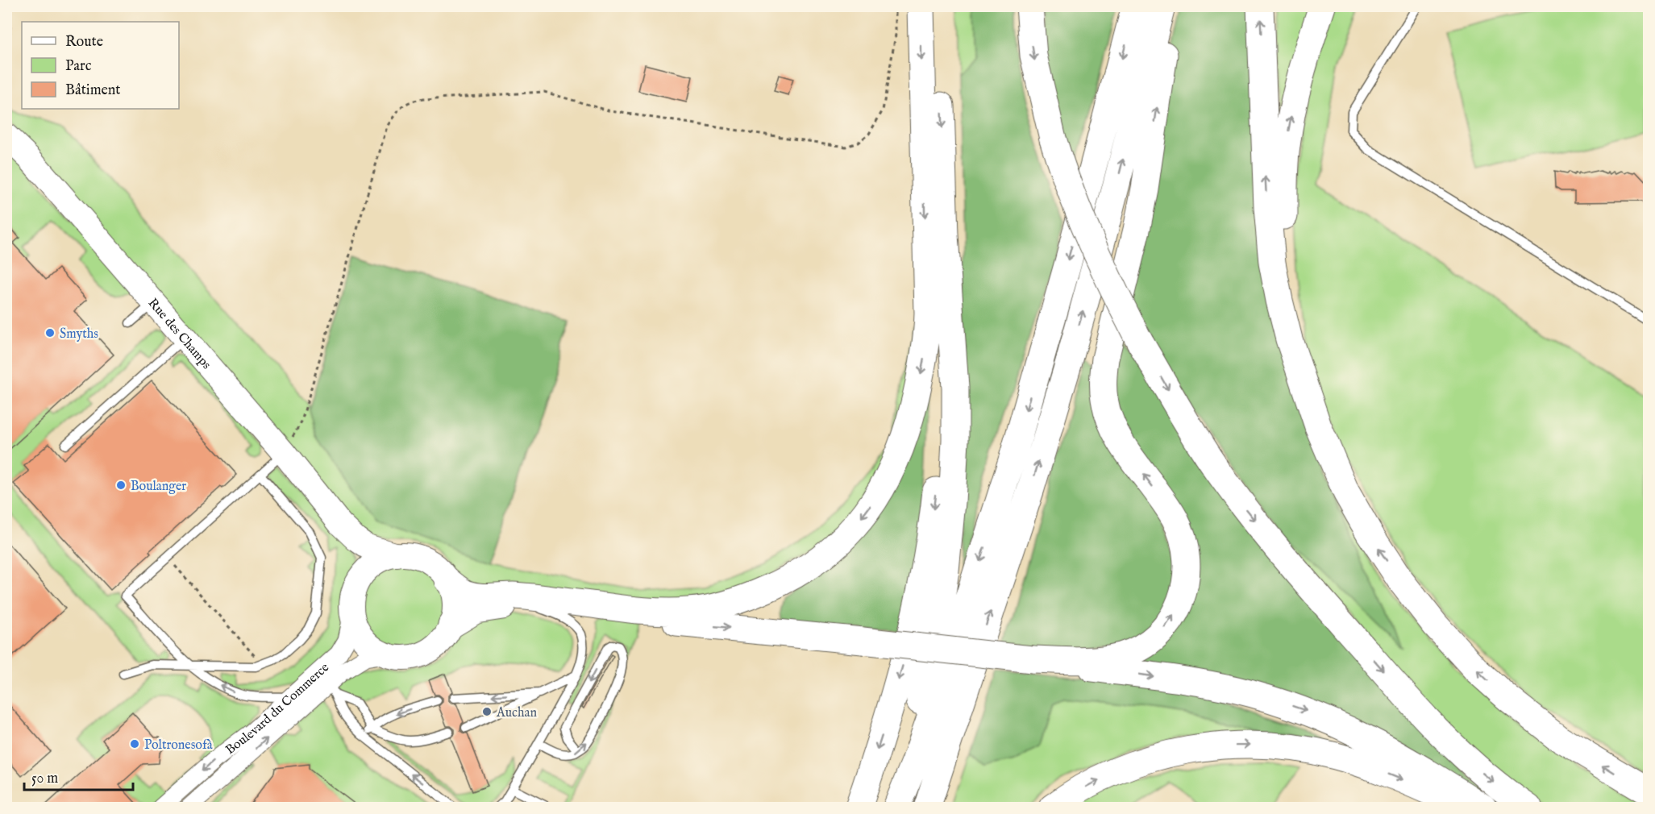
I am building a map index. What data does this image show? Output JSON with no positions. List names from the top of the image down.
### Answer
{
  "streets": {
    "street": ["Rue des Champs", "Boulevard du Commerce"]
  },
  "crossings": [
    ["Rue des Champs", "Boulevard du Commerce"]
  ],
  "places": [
    "Smyths",
    "Boulanger",
    "Auchan",
    "Poltronesofà"
  ],
  "legend": ["Route", "Parc", "Bâtiment"],
  "scale_bar": "50 m"
}
